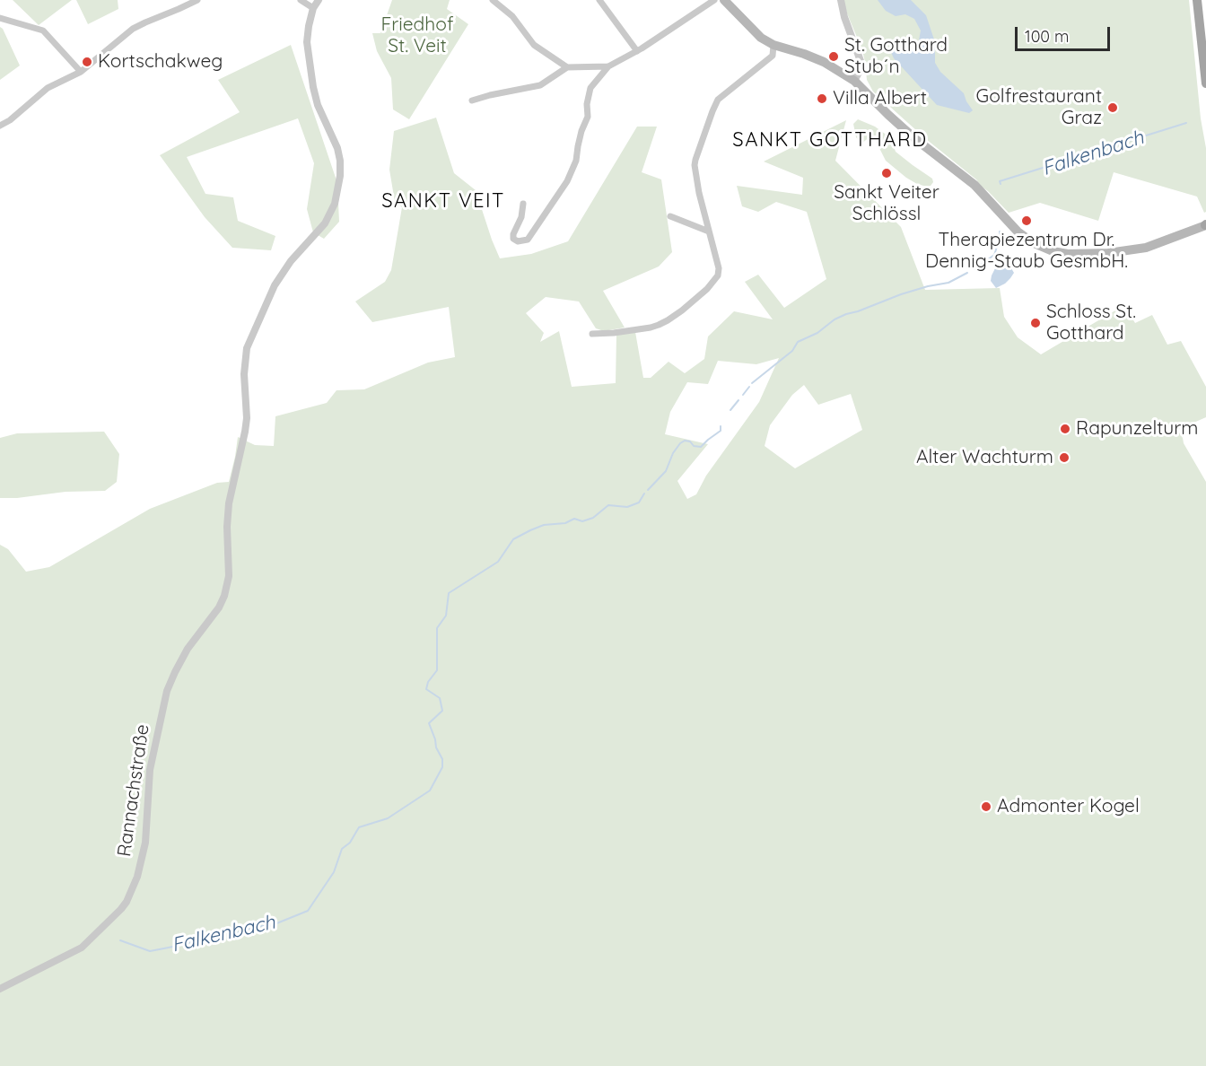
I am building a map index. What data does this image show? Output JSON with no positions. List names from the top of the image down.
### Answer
{
  "streets": {
    "street": ["Rannachstraße"]
  },
  "districts": ["SANKT GOTTHARD", "SANKT VEIT"],
  "water": ["Falkenbach"],
  "parks": ["Friedhof St. Veit"],
  "places": [
    "St. Gotthard Stub´n",
    "Kortschakweg",
    "Villa Albert",
    "Golfrestaurant Graz",
    "Sankt Veiter Schlössl",
    "Therapiezentrum Dr. Dennig-Staub GesmbH.",
    "Schloss St. Gotthard",
    "Rapunzelturm",
    "Alter Wachturm",
    "Admonter Kogel"
  ],
  "scale_bar": "100 m"
}
